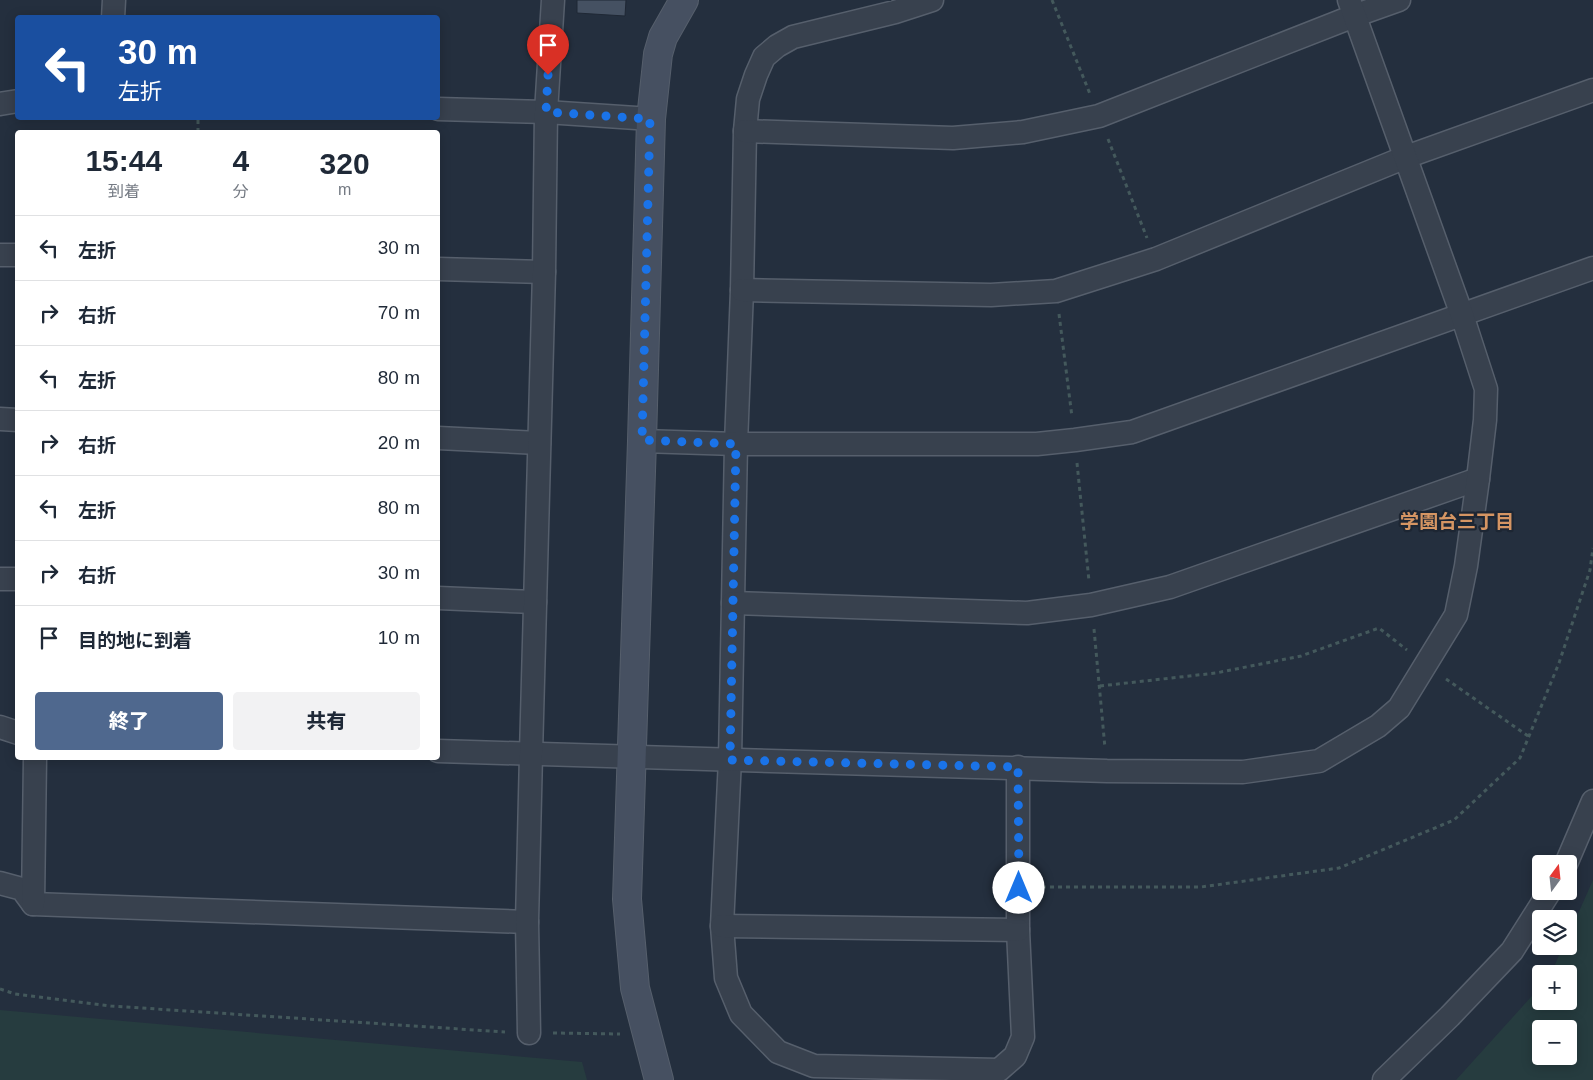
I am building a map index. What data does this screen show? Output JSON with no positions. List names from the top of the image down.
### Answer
{
  "districts": ["学園台三丁目"],
  "north": "top",
  "page": {
    "turn": ["30 m", "左折"],
    "eta": [
      "15:44",
      "到着",
      "4",
      "分",
      "320",
      "m"
    ],
    "list": [
      {
        "name": "左折",
        "value": "30 m"
      },
      {
        "name": "右折",
        "value": "70 m"
      },
      {
        "name": "左折",
        "value": "80 m"
      },
      {
        "name": "右折",
        "value": "20 m"
      },
      {
        "name": "左折",
        "value": "80 m"
      },
      {
        "name": "右折",
        "value": "30 m"
      },
      {
        "name": "目的地に到着",
        "value": "10 m"
      }
    ],
    "buttons": ["終了", "共有"],
    "map_buttons": ["+", "−"]
  }
}
